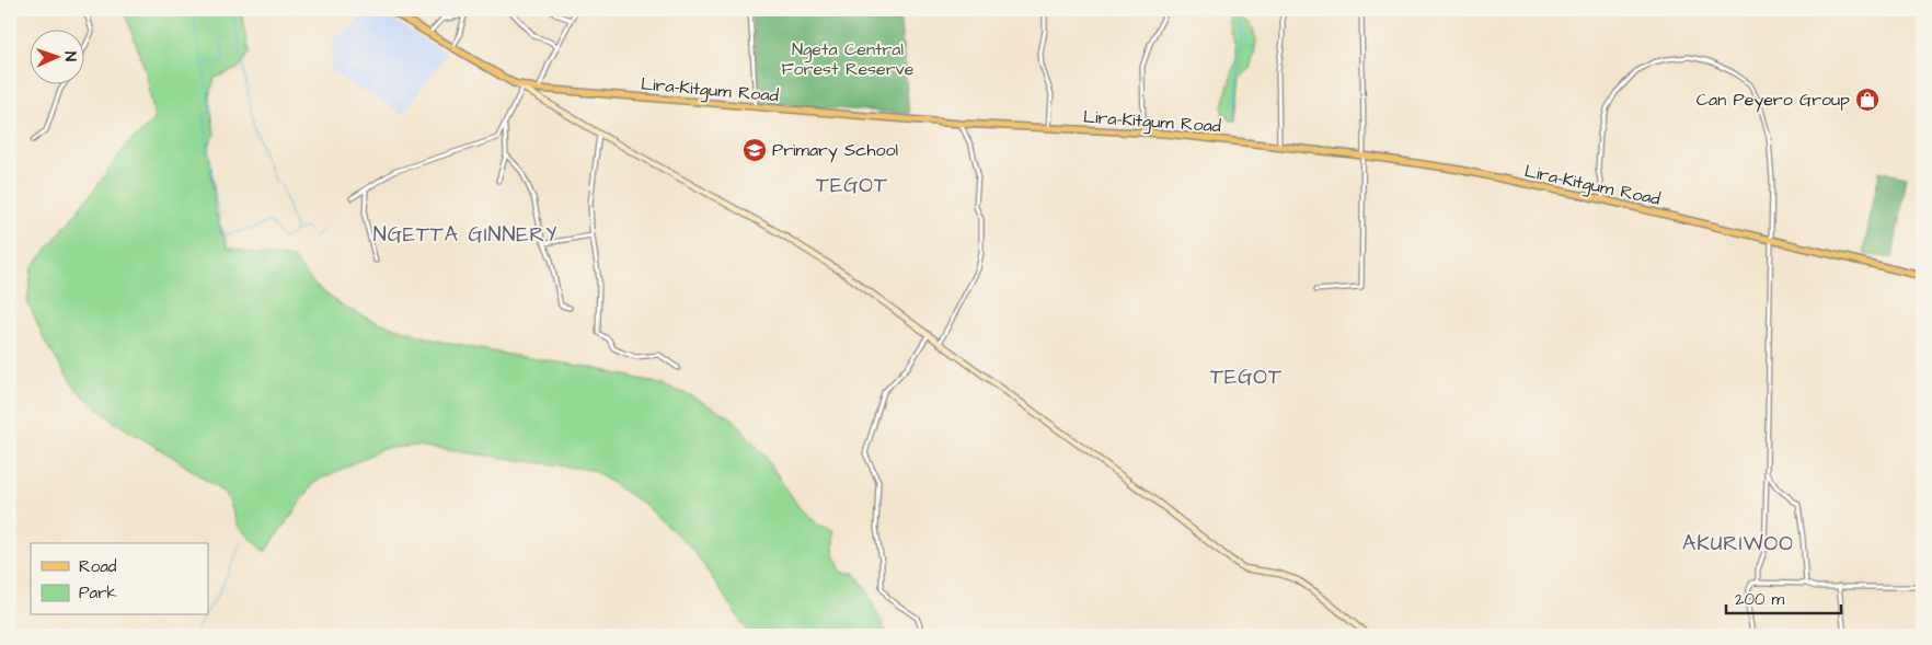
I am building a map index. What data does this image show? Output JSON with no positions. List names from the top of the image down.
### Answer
{
  "streets": {
    "main road": ["Lira-Kitgum Road"]
  },
  "districts": [
    "TEGOT",
    "NGETTA GINNERY",
    "TEGOT",
    "AKURIWOO"
  ],
  "parks": ["Ngeta Central Forest Reserve"],
  "places": {
    "shop": ["Can Peyero Group"],
    "school or university": ["Primary School"]
  },
  "legend": ["Road", "Park"],
  "scale_bar": "200 m",
  "north": "right"
}
